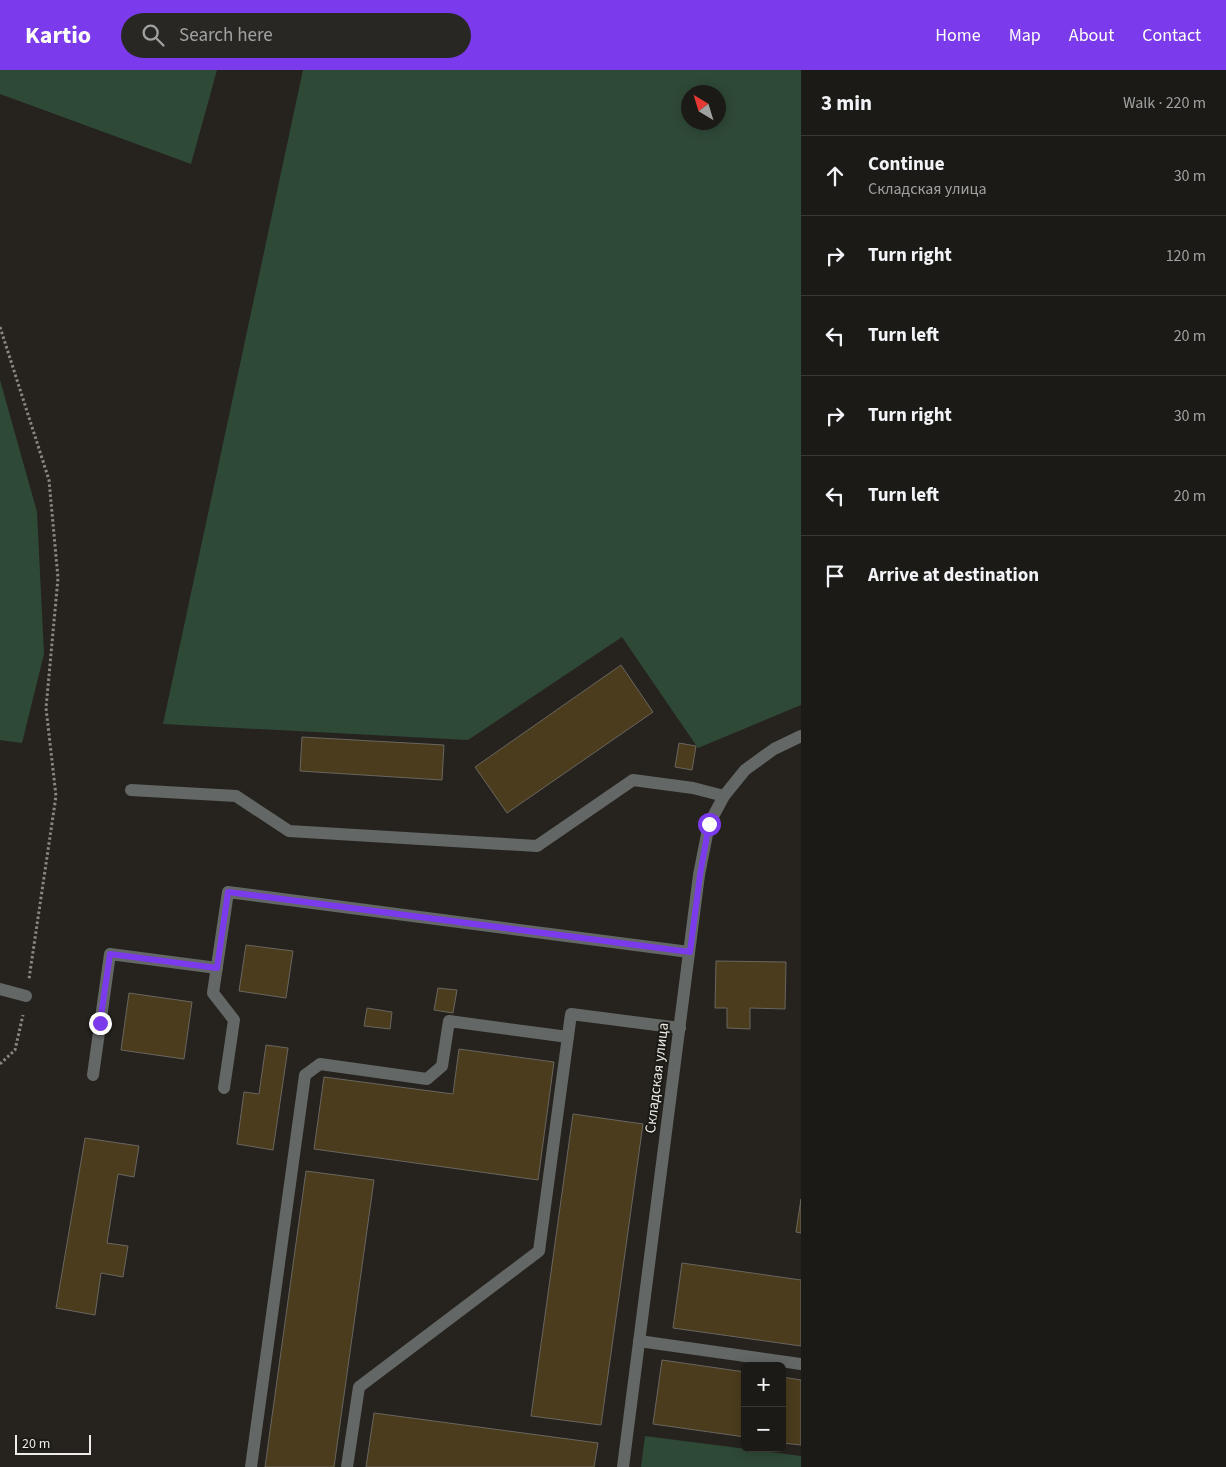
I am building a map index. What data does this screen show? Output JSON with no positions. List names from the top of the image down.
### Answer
{
  "streets": {
    "street": ["Складская улица"]
  },
  "scale_bar": "20 m",
  "north": "top left",
  "page": {
    "header": "Kartio",
    "search": "Search here",
    "nav": [
      "Home",
      "Map",
      "About",
      "Contact"
    ],
    "heading": ["3 min", "Walk · 220 m"],
    "list": [
      ["Continue", "Складская улица", "30 m"],
      ["Turn right", "120 m"],
      ["Turn left", "20 m"],
      ["Turn right", "30 m"],
      ["Turn left", "20 m"],
      "Arrive at destination"
    ],
    "map_buttons": ["+", "−"],
    "scale": "20 m"
  }
}
